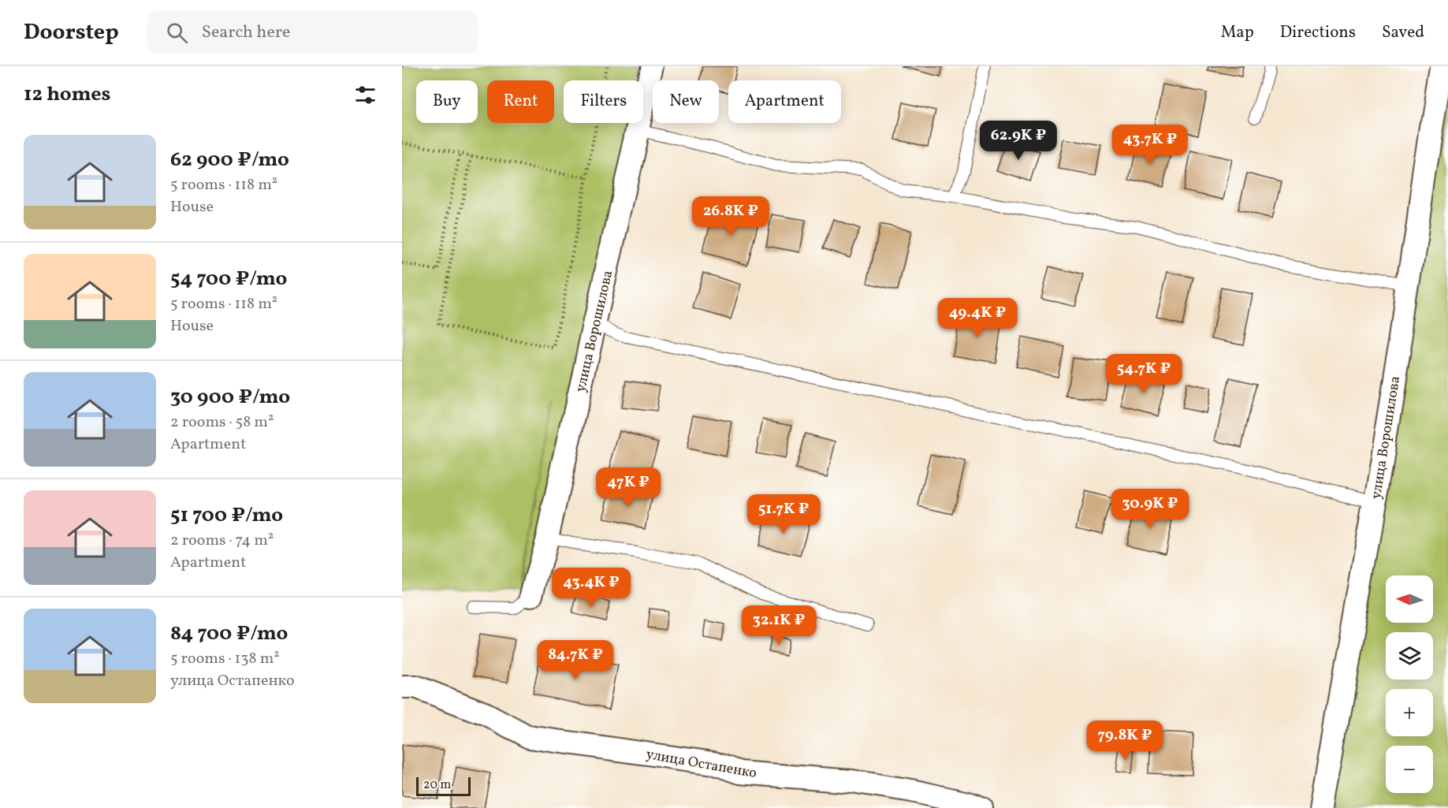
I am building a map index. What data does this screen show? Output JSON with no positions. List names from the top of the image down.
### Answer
{
  "streets": {
    "street": ["улица Ворошилова", "улица Остапенко"]
  },
  "scale_bar": "20 m",
  "north": "left",
  "page": {
    "header": "Doorstep",
    "search": "Search here",
    "nav": ["Map", "Directions", "Saved"],
    "heading": "12 homes",
    "chip": [
      "Buy",
      "Rent",
      "Filters",
      "New",
      "Apartment"
    ],
    "price": [
      "62.9K ₽",
      "43.7K ₽",
      "26.8K ₽",
      "49.4K ₽",
      "54.7K ₽",
      "47K ₽",
      "30.9K ₽",
      "51.7K ₽",
      "43.4K ₽",
      "32.1K ₽",
      "84.7K ₽",
      "79.8K ₽"
    ],
    "list": [
      {
        "name": "62 900 ₽/mo",
        "note": "5 rooms · 118 m² · House"
      },
      {
        "name": "54 700 ₽/mo",
        "note": "5 rooms · 118 m² · House"
      },
      {
        "name": "30 900 ₽/mo",
        "note": "2 rooms · 58 m² · Apartment"
      },
      {
        "name": "51 700 ₽/mo",
        "note": "2 rooms · 74 m² · Apartment"
      },
      {
        "name": "84 700 ₽/mo",
        "note": "5 rooms · 138 m² · улица Остапенко"
      }
    ],
    "map_buttons": ["+", "−"],
    "scale": "20 m"
  }
}
